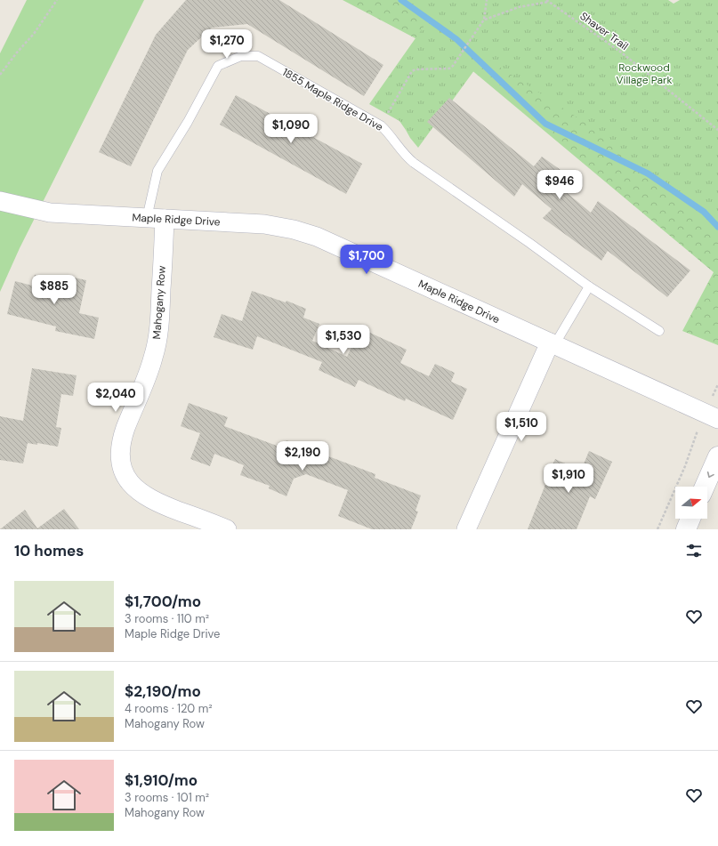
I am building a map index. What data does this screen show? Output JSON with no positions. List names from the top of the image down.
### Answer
{
  "streets": {
    "street": ["Maple Ridge Drive", "Mahogany Row"],
    "lane": ["1855 Maple Ridge Drive"],
    "path": ["Shaver Trail"]
  },
  "crossings": [
    ["1855 Maple Ridge Drive", "Maple Ridge Drive"],
    ["1855 Maple Ridge Drive", "Mahogany Row"],
    ["Maple Ridge Drive", "Mahogany Row"]
  ],
  "parks": ["Rockwood Village Park"],
  "north": "right",
  "page": {
    "price": [
      "$1,270",
      "$1,090",
      "$946",
      "$1,700",
      "$885",
      "$1,530",
      "$2,040",
      "$1,510",
      "$2,190",
      "$1,910"
    ],
    "heading": "10 homes",
    "list": [
      {
        "name": "$1,700/mo",
        "note": "3 rooms · 110 m² · Maple Ridge Drive"
      },
      {
        "name": "$2,190/mo",
        "note": "4 rooms · 120 m² · Mahogany Row"
      },
      {
        "name": "$1,910/mo",
        "note": "3 rooms · 101 m² · Mahogany Row"
      }
    ]
  }
}
